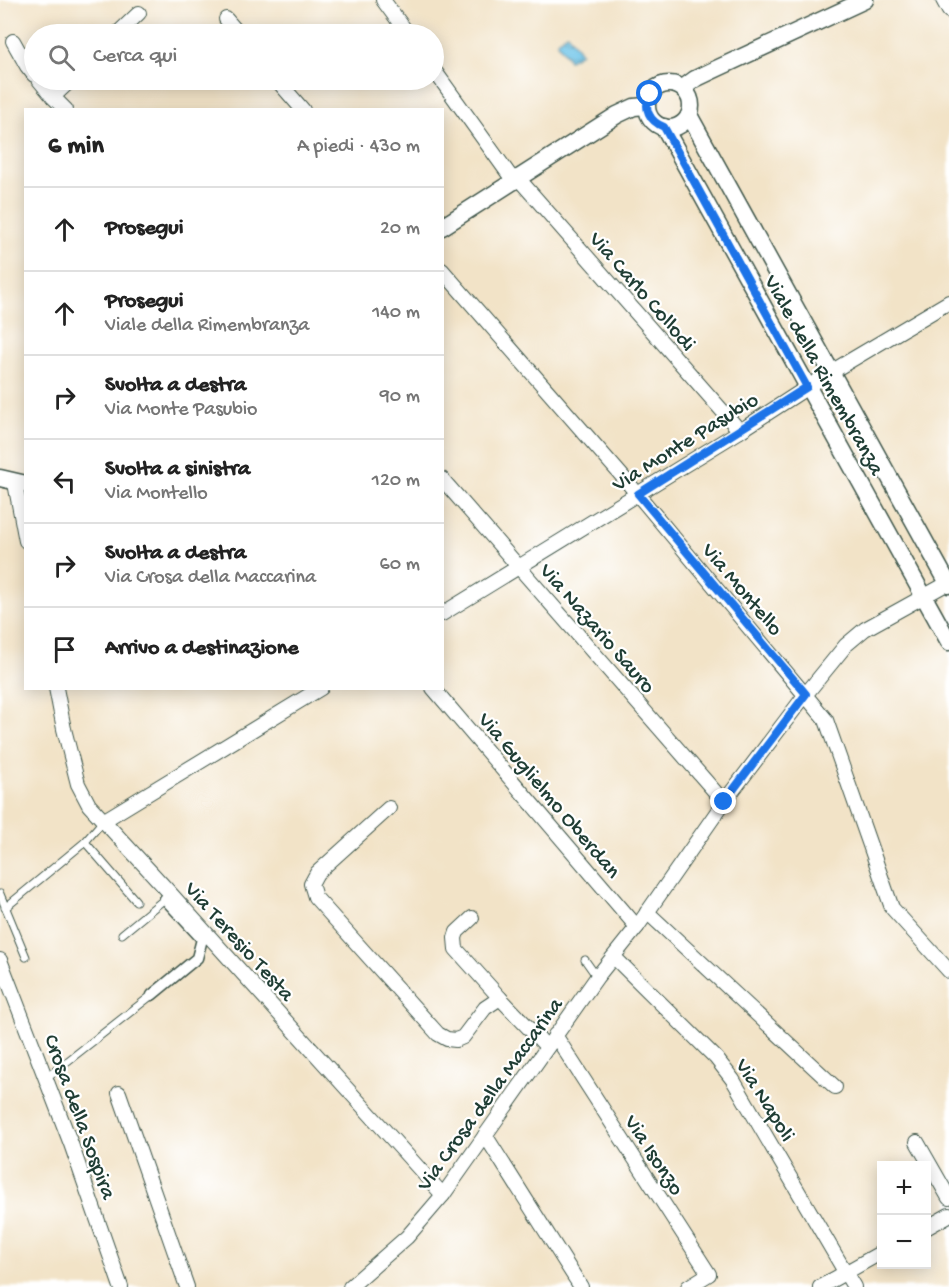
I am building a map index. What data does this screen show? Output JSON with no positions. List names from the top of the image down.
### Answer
{
  "streets": {
    "street": [
      "Via Carlo Collodi",
      "Viale della Rimembranza",
      "Via Monte Pasubio",
      "Via Montello",
      "Via Nazario Sauro",
      "Via Guglielmo Oberdan",
      "Via Teresio Testa",
      "Via Crosa della Maccarina",
      "Via Napoli",
      "Crosa della Sospira",
      "Via Isonzo"
    ]
  },
  "crossings": [
    ["Via Carlo Collodi", "Via Monte Pasubio"],
    ["Viale della Rimembranza", "Via Monte Pasubio"],
    ["Viale della Rimembranza", "Via Crosa della Maccarina"],
    ["Via Monte Pasubio", "Via Montello"],
    ["Via Monte Pasubio", "Via Nazario Sauro"],
    ["Via Montello", "Via Crosa della Maccarina"],
    ["Via Nazario Sauro", "Via Crosa della Maccarina"],
    ["Via Guglielmo Oberdan", "Via Crosa della Maccarina"],
    ["Via Teresio Testa", "Via Crosa della Maccarina"],
    ["Via Crosa della Maccarina", "Via Napoli"],
    ["Via Crosa della Maccarina", "Via Isonzo"]
  ],
  "page": {
    "search": "Cerca qui",
    "heading": ["6 min", "A piedi · 430 m"],
    "list": [
      ["Prosegui", "20 m"],
      ["Prosegui", "Viale della Rimembranza", "140 m"],
      ["Svolta a destra", "Via Monte Pasubio", "90 m"],
      ["Svolta a sinistra", "Via Montello", "120 m"],
      ["Svolta a destra", "Via Crosa della Maccarina", "60 m"],
      "Arrivo a destinazione"
    ],
    "map_buttons": ["+", "−"]
  }
}
